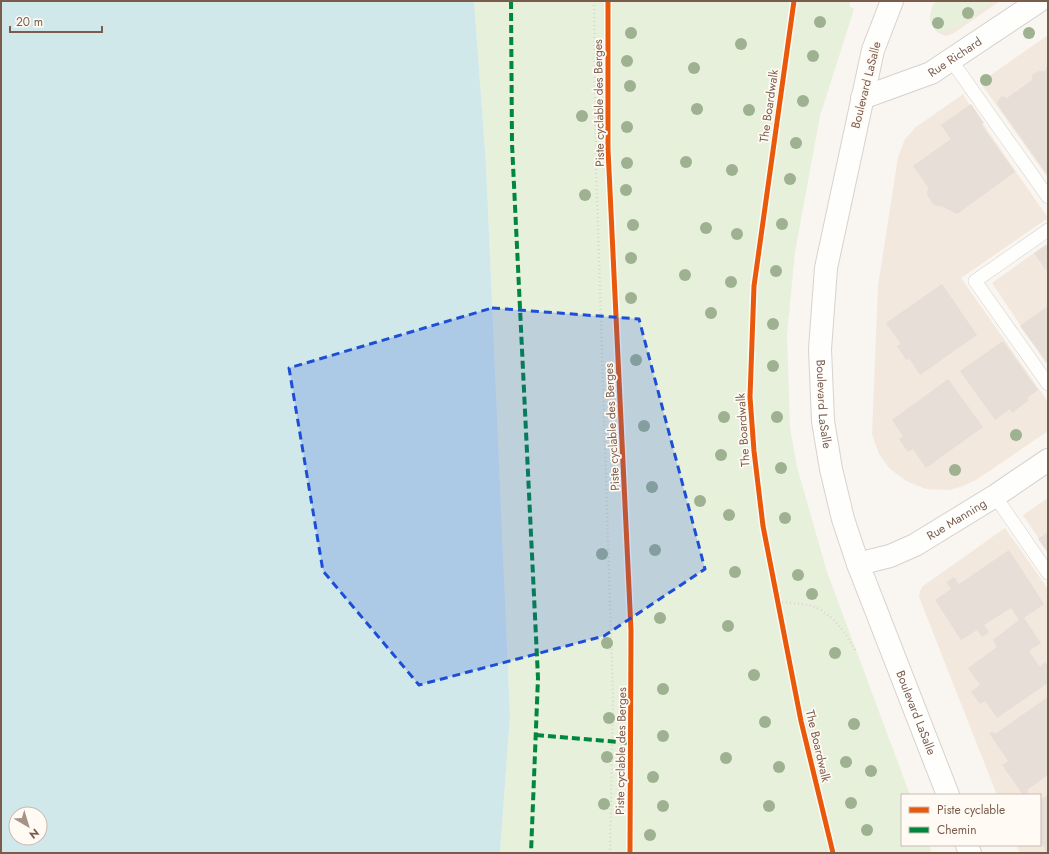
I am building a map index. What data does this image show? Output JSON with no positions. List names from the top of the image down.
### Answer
{
  "streets": {
    "main road": ["Rue Richard", "Boulevard LaSalle", "Rue Manning"],
    "cycle path": ["Piste cyclable des Berges", "The Boardwalk"]
  },
  "crossings": [
    ["Rue Richard", "Boulevard LaSalle"],
    ["Boulevard LaSalle", "Rue Manning"]
  ],
  "legend": ["Piste cyclable", "Chemin"],
  "scale_bar": "20 m",
  "north": "bottom right"
}
